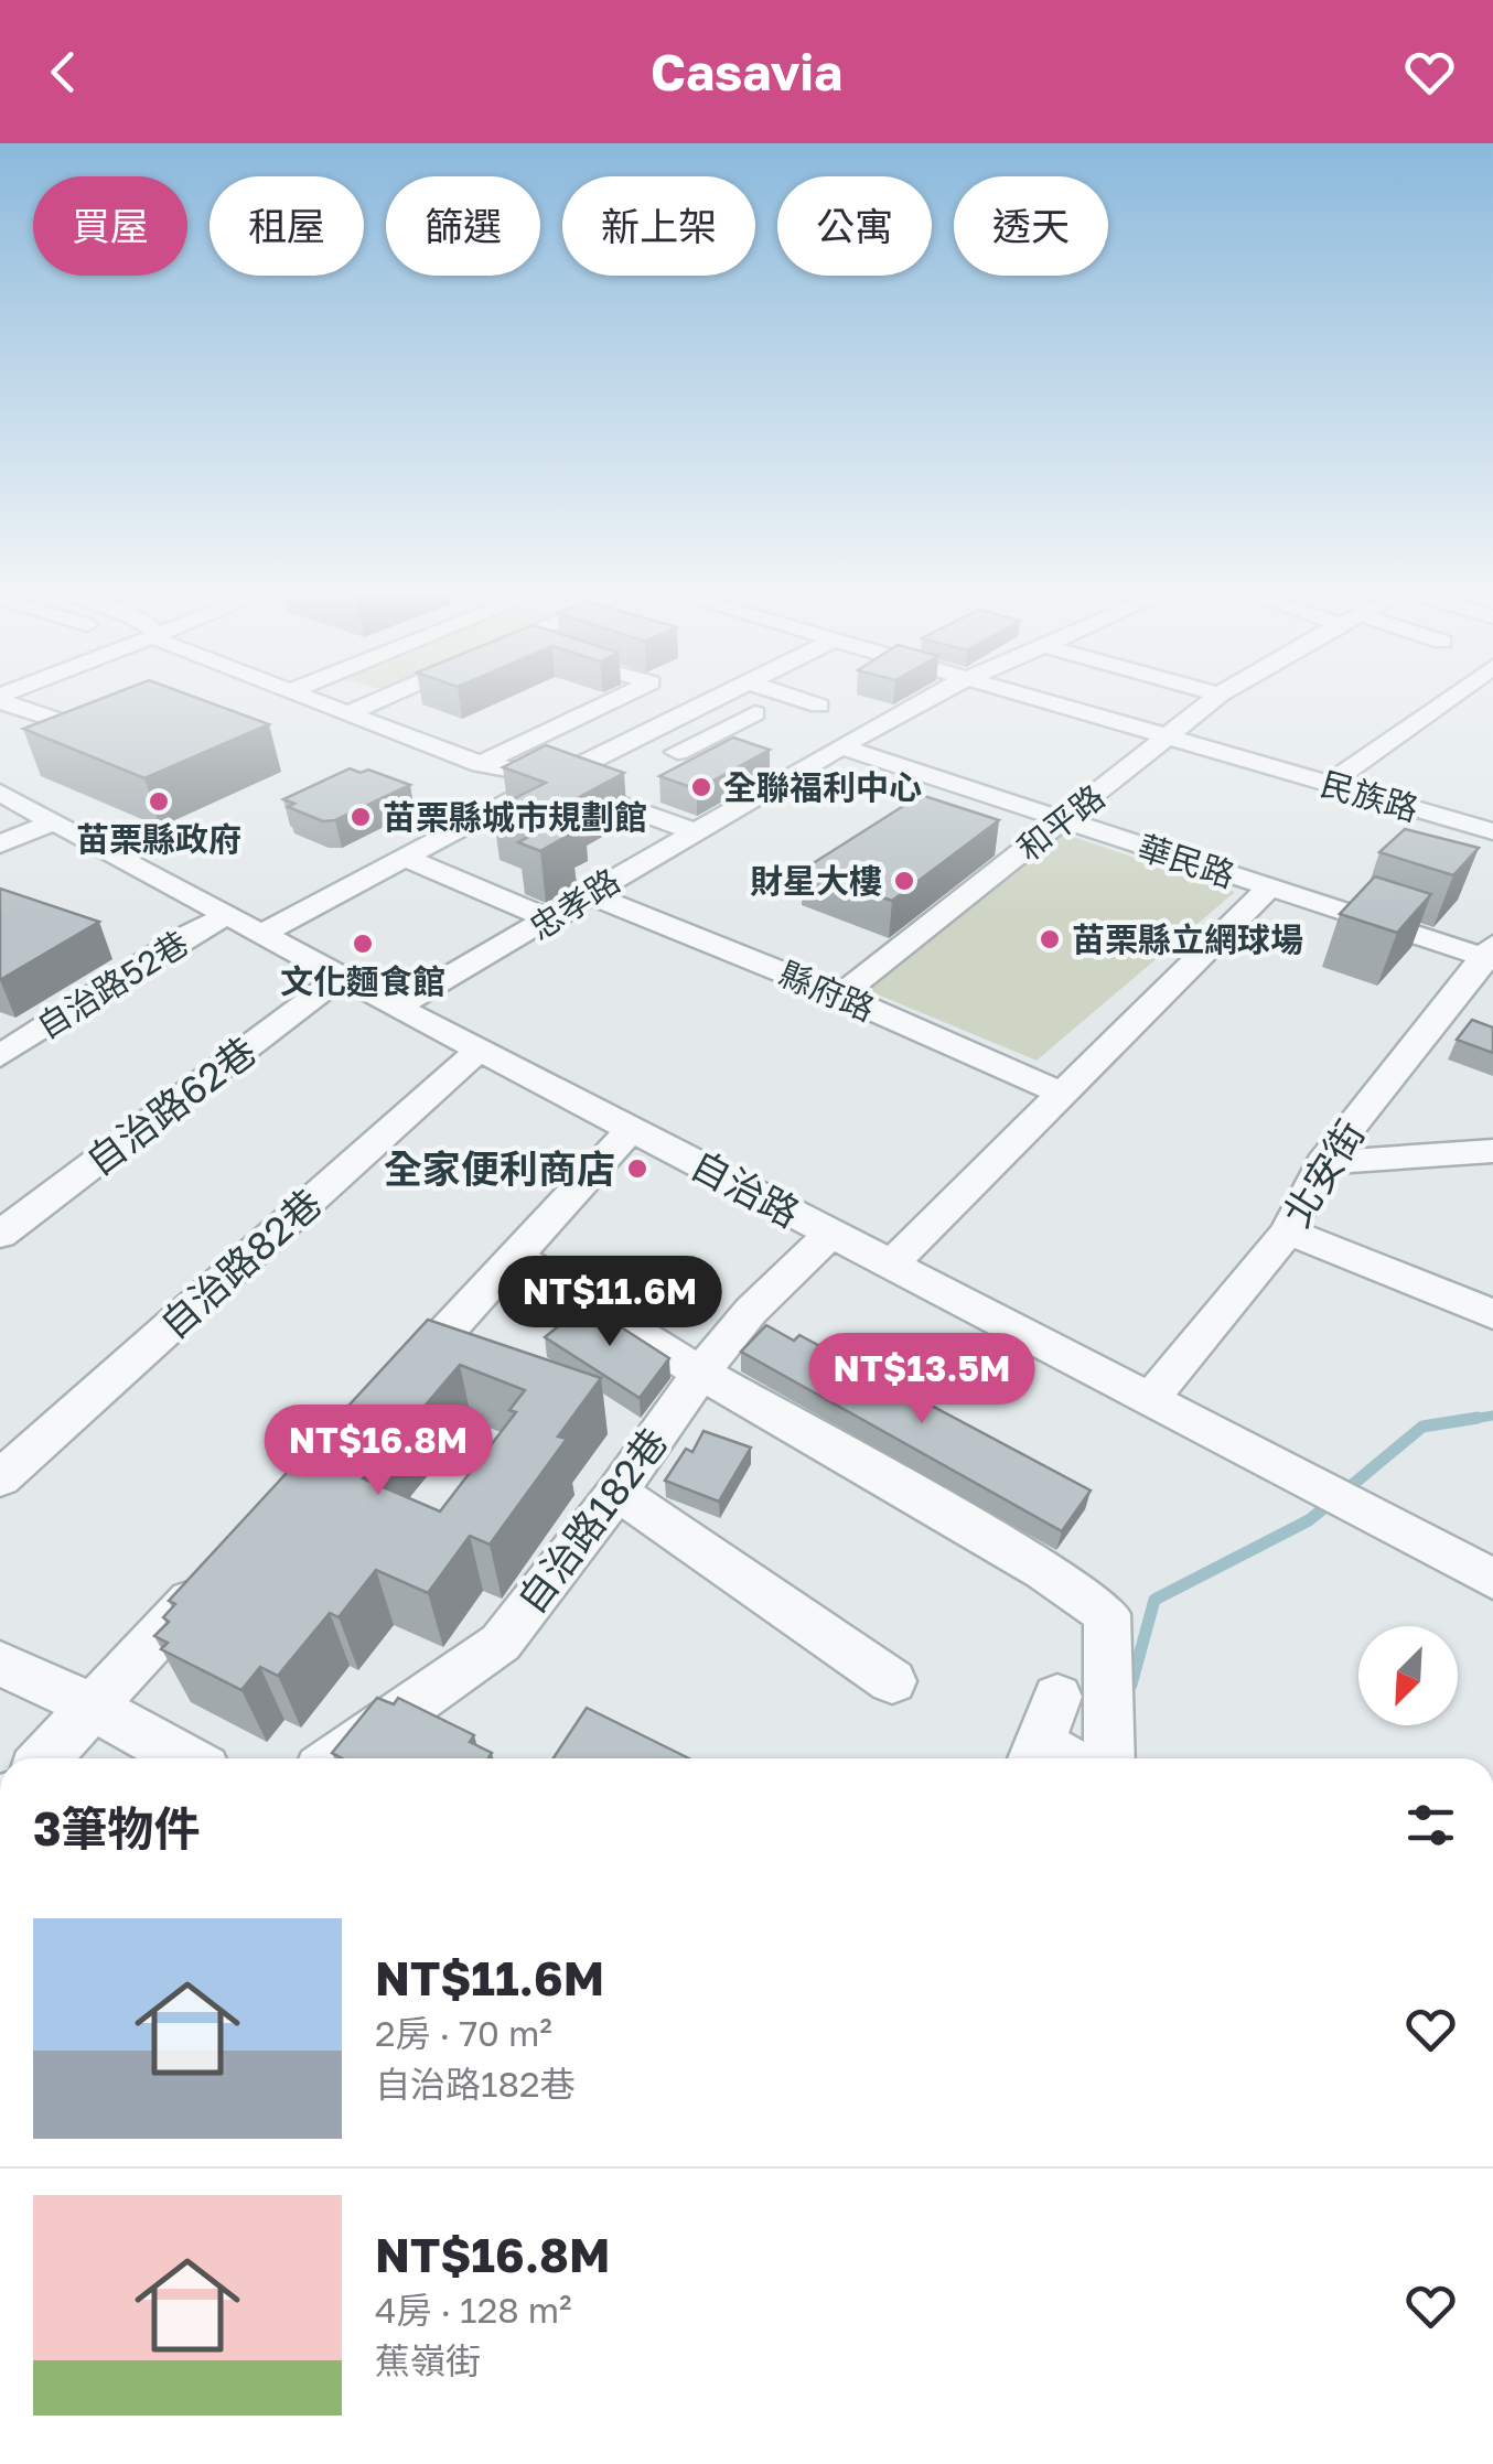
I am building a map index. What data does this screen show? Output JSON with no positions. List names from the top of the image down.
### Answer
{
  "streets": {
    "street": [
      "民族路",
      "和平路",
      "華民路",
      "忠孝路",
      "自治路52巷",
      "縣府路",
      "自治路62巷",
      "北安街",
      "自治路",
      "自治路82巷",
      "自治路182巷"
    ]
  },
  "crossings": [
    ["民族路", "和平路"],
    ["和平路", "華民路"],
    ["和平路", "縣府路"],
    ["華民路", "忠孝路"],
    ["華民路", "北安街"],
    ["忠孝路", "縣府路"],
    ["忠孝路", "自治路"],
    ["自治路52巷", "自治路"],
    ["自治路62巷", "自治路"],
    ["北安街", "自治路"],
    ["自治路", "自治路82巷"],
    ["自治路", "自治路182巷"]
  ],
  "places": [
    "全聯福利中心",
    "苗栗縣政府",
    "苗栗縣城市規劃館",
    "財星大樓",
    "苗栗縣立網球場",
    "文化麵食館",
    "全家便利商店"
  ],
  "north": "bottom left",
  "page": {
    "header": "Casavia",
    "chip": [
      "買屋",
      "租屋",
      "篩選",
      "新上架",
      "公寓",
      "透天"
    ],
    "price": ["NT$11.6M", "NT$13.5M", "NT$16.8M"],
    "heading": "3筆物件",
    "list": [
      {
        "name": "NT$11.6M",
        "note": "2房 · 70 m² · 自治路182巷"
      },
      {
        "name": "NT$16.8M",
        "note": "4房 · 128 m² · 蕉嶺街"
      }
    ]
  }
}
